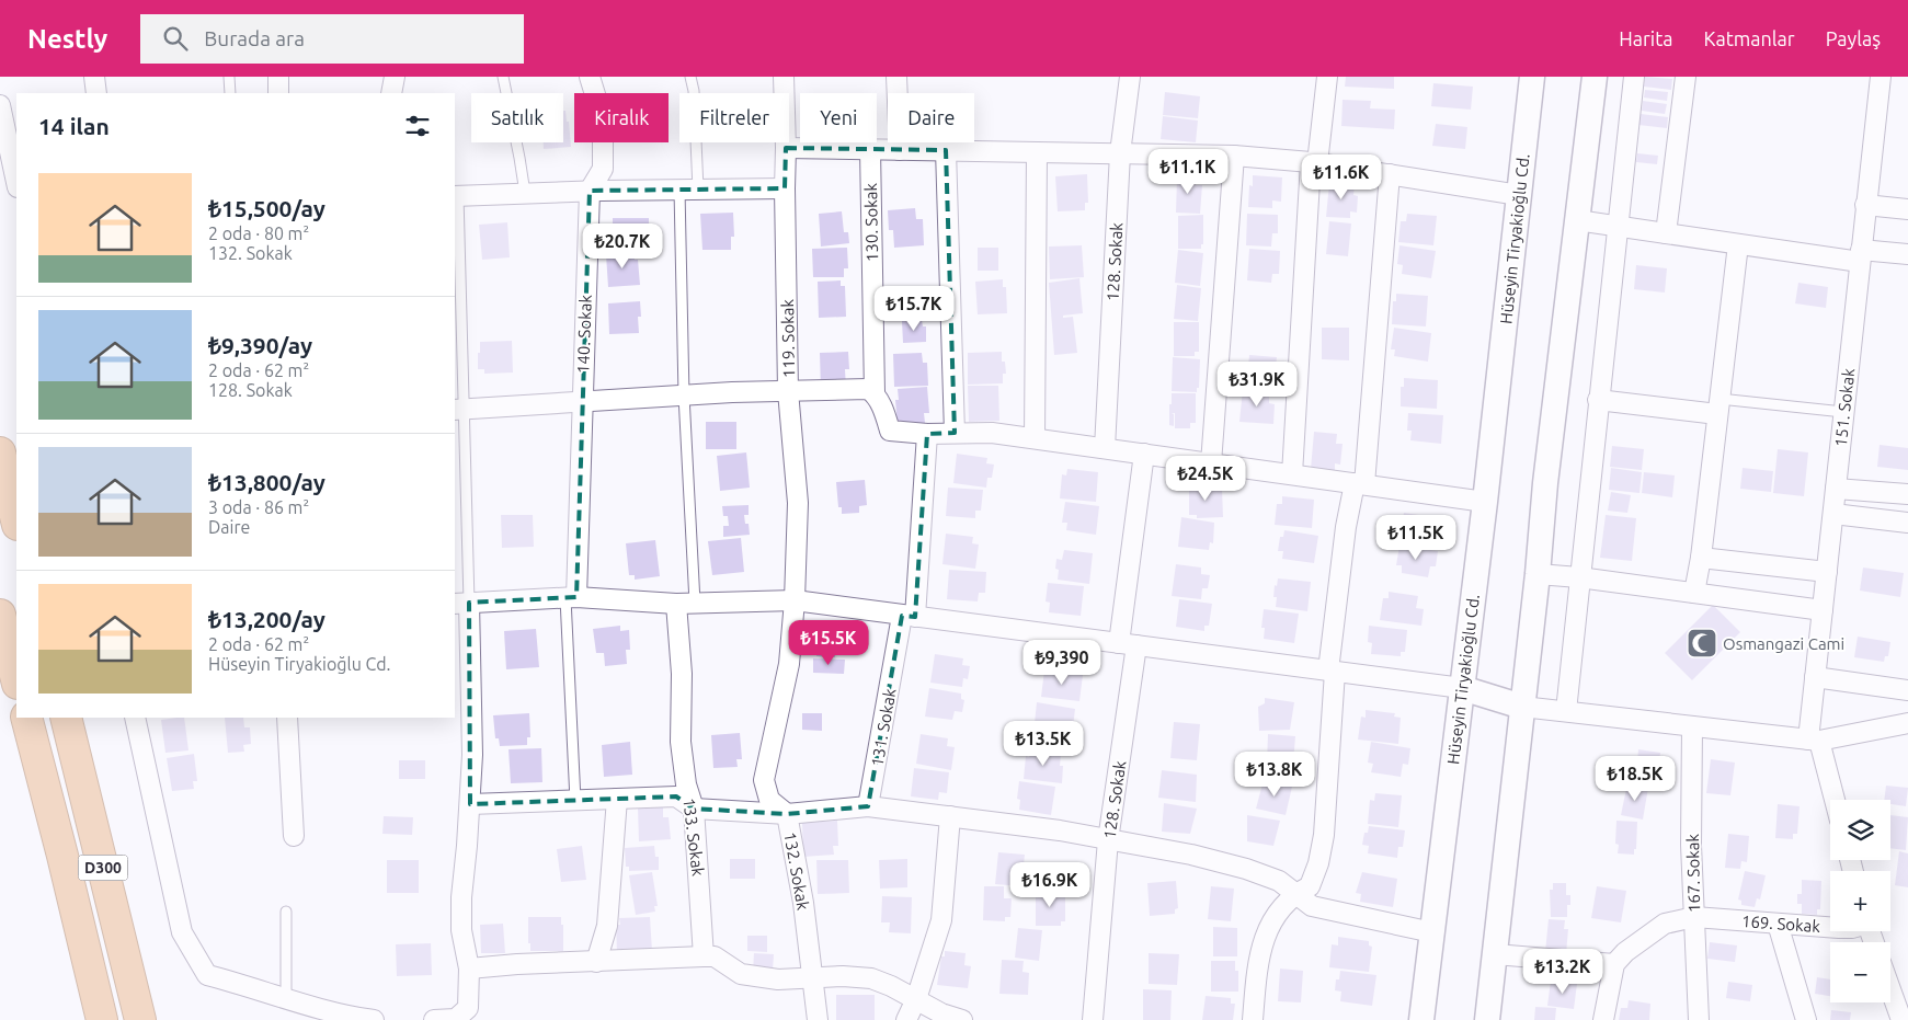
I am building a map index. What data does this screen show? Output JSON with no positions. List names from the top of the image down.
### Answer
{
  "streets": {
    "highway": ["D300"],
    "street": [
      "130. Sokak",
      "Hüseyin Tiryakioğlu Cd.",
      "128. Sokak",
      "140. Sokak",
      "119. Sokak",
      "151. Sokak",
      "131. Sokak",
      "133. Sokak",
      "132. Sokak",
      "167. Sokak",
      "169. Sokak"
    ]
  },
  "crossings": [
    ["119. Sokak", "132. Sokak"],
    ["167. Sokak", "169. Sokak"]
  ],
  "places": {
    "mosque": ["Osmangazi Cami"]
  },
  "page": {
    "header": "Nestly",
    "search": "Burada ara",
    "nav": ["Harita", "Katmanlar", "Paylaş"],
    "chip": [
      "Satılık",
      "Kiralık",
      "Filtreler",
      "Yeni",
      "Daire"
    ],
    "heading": "14 ilan",
    "price": [
      "₺11.1K",
      "₺11.6K",
      "₺20.7K",
      "₺15.7K",
      "₺31.9K",
      "₺24.5K",
      "₺11.5K",
      "₺15.5K",
      "₺9,390",
      "₺13.5K",
      "₺13.8K",
      "₺18.5K",
      "₺16.9K",
      "₺13.2K"
    ],
    "list": [
      {
        "name": "₺15,500/ay",
        "note": "2 oda · 80 m² · 132. Sokak"
      },
      {
        "name": "₺9,390/ay",
        "note": "2 oda · 62 m² · 128. Sokak"
      },
      {
        "name": "₺13,800/ay",
        "note": "3 oda · 86 m² · Daire"
      },
      {
        "name": "₺13,200/ay",
        "note": "2 oda · 62 m² · Hüseyin Tiryakioğlu Cd."
      }
    ],
    "map_buttons": ["+", "−"]
  }
}
